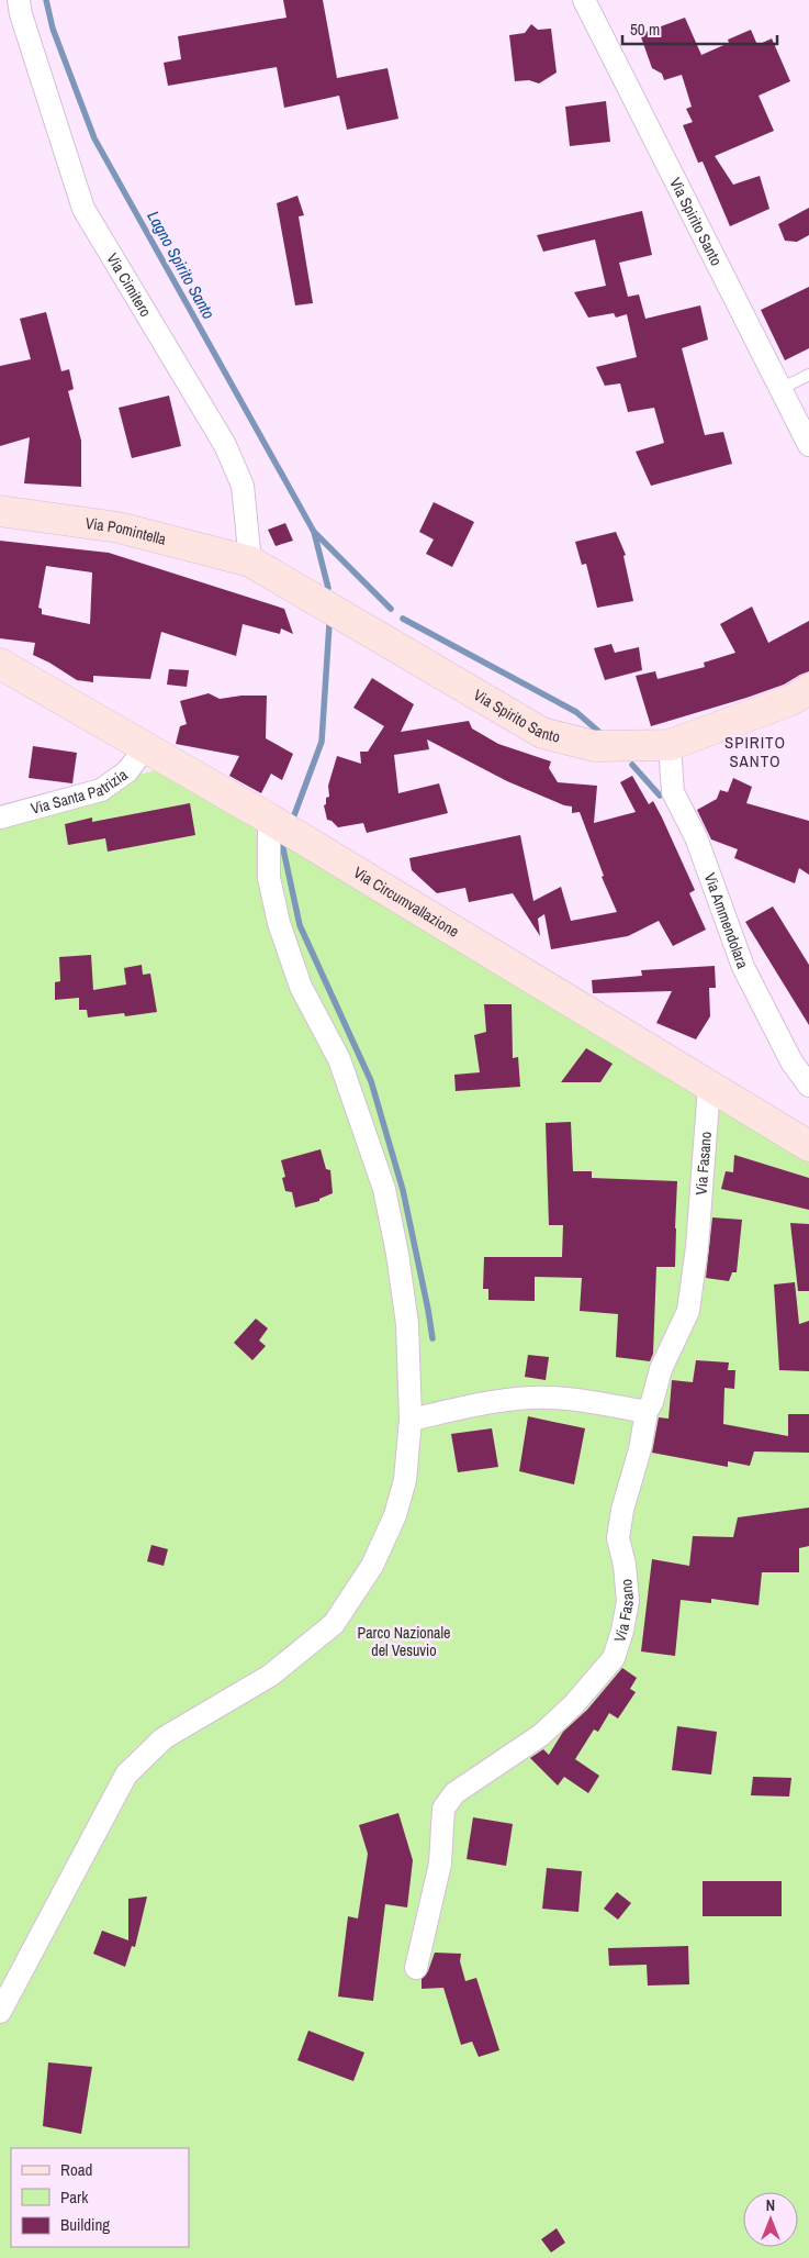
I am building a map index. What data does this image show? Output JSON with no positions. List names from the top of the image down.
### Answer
{
  "streets": {
    "main road": ["Via Spirito Santo", "Via Pomintella", "Via Circumvallazione"],
    "street": [
      "Via Cimitero",
      "Via Santa Patrizia",
      "Via Ammendolara",
      "Via Fasano"
    ]
  },
  "crossings": [
    ["Via Spirito Santo", "Via Cimitero"],
    ["Via Spirito Santo", "Via Pomintella"],
    ["Via Spirito Santo", "Via Ammendolara"],
    ["Via Cimitero", "Via Pomintella"],
    ["Via Santa Patrizia", "Via Circumvallazione"],
    ["Via Circumvallazione", "Via Fasano"]
  ],
  "districts": ["SPIRITO SANTO"],
  "water": ["Lagno Spirito Santo"],
  "parks": ["Parco Nazionale del Vesuvio"],
  "legend": ["Road", "Park", "Building"],
  "scale_bar": "50 m",
  "north": "top"
}
